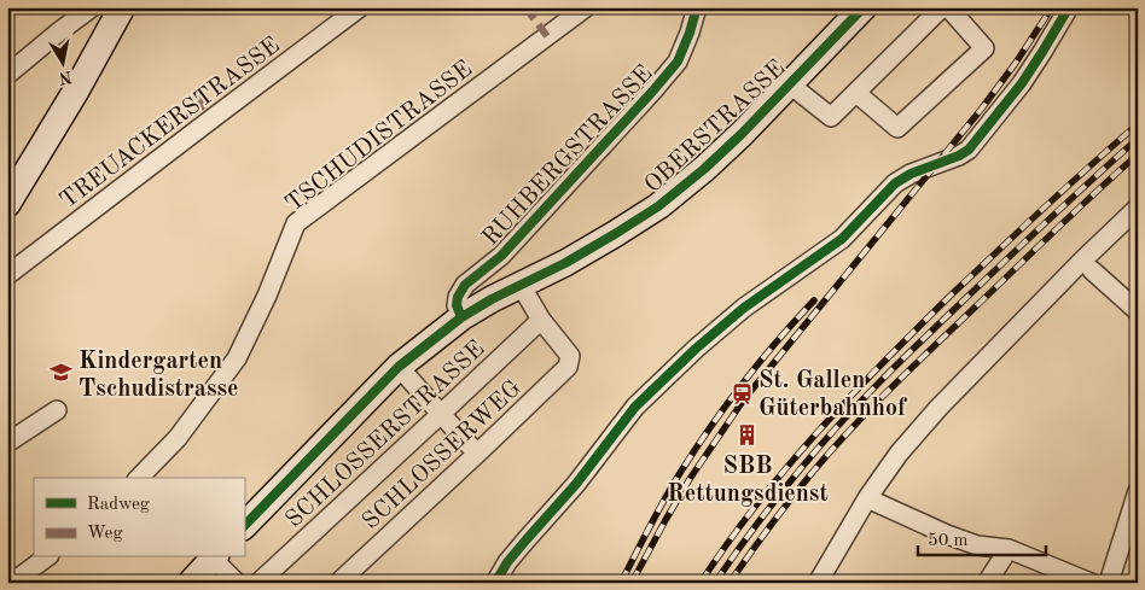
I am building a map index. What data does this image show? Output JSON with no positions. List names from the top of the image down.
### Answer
{
  "streets": {
    "street": [
      "TREUACKERSTRASSE",
      "OBERSTRASSE",
      "TSCHUDISTRASSE",
      "RUHBERGSTRASSE",
      "SCHLOSSERSTRASSE",
      "SCHLOSSERWEG"
    ]
  },
  "crossings": [
    ["OBERSTRASSE", "RUHBERGSTRASSE"],
    ["SCHLOSSERSTRASSE", "SCHLOSSERWEG"]
  ],
  "places": {
    "school or university": ["Kindergarten Tschudistrasse"],
    "station": ["St. Gallen Güterbahnhof"],
    "building": ["SBB Rettungsdienst"]
  },
  "legend": ["Radweg", "Weg"],
  "scale_bar": "50 m",
  "north": "bottom"
}
